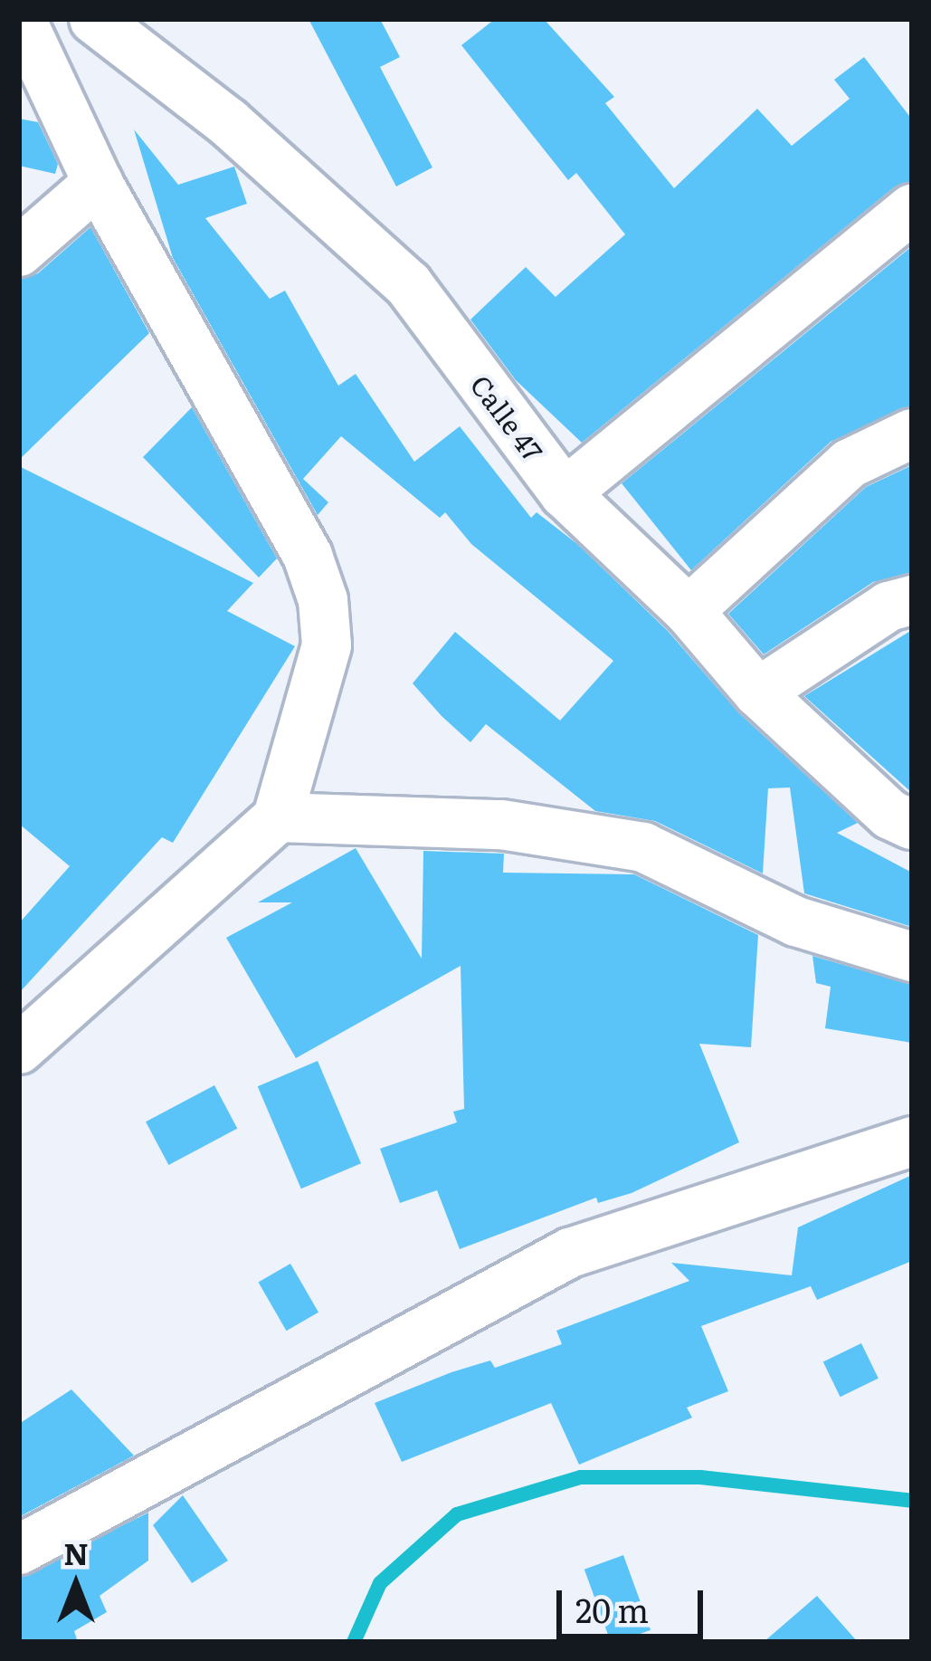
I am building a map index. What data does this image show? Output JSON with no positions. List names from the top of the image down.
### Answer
{
  "streets": {
    "street": ["Calle 47"]
  },
  "scale_bar": "20 m",
  "north": "top"
}
